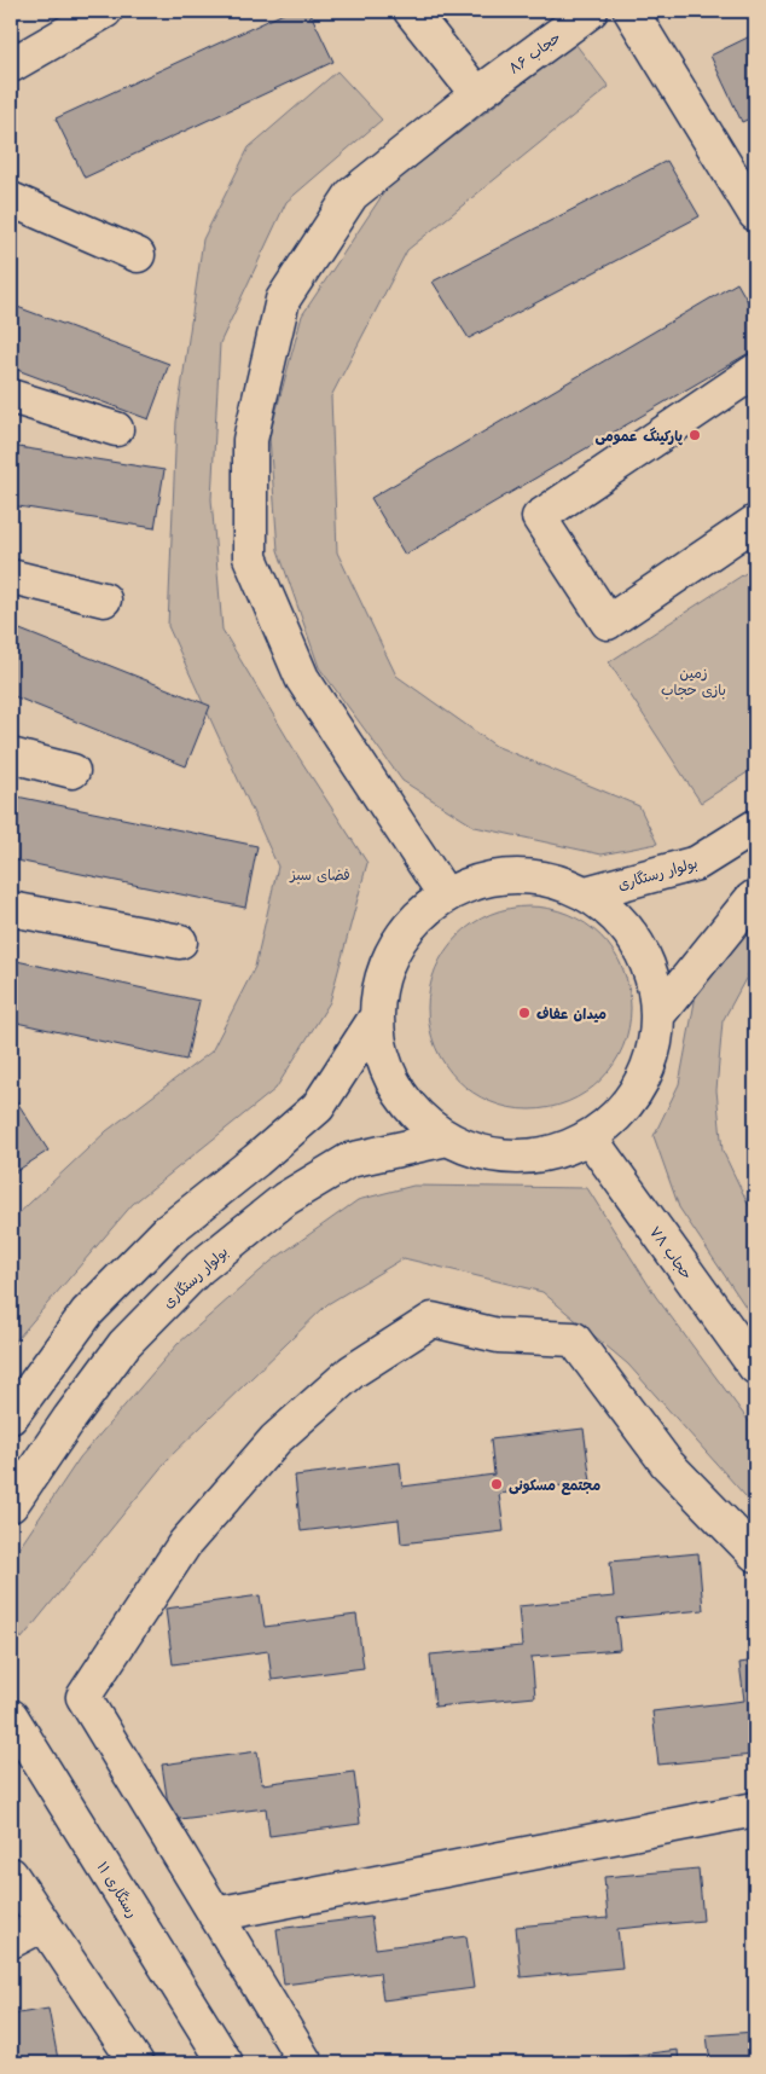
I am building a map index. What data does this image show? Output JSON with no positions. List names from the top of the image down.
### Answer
{
  "streets": {
    "street": [
      "حجاب ۸۶",
      "بولوار رستگاری",
      "حجاب ۷۸",
      "رستگاری ۱۱"
    ]
  },
  "parks": ["زمین بازی حجاب", "فضای سبز"],
  "places": ["پارکینگ عمومی", "میدان عفاف", "مجتمع مسکونی"]
}
